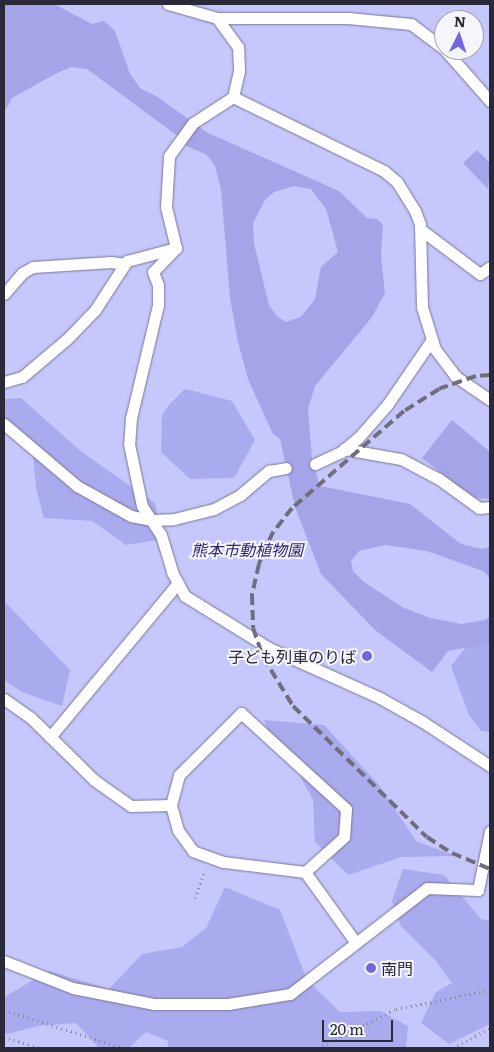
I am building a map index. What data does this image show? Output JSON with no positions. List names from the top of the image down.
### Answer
{
  "parks": ["熊本市動植物園"],
  "places": ["子ども列車のりば", "南門"],
  "scale_bar": "20 m",
  "north": "top"
}
